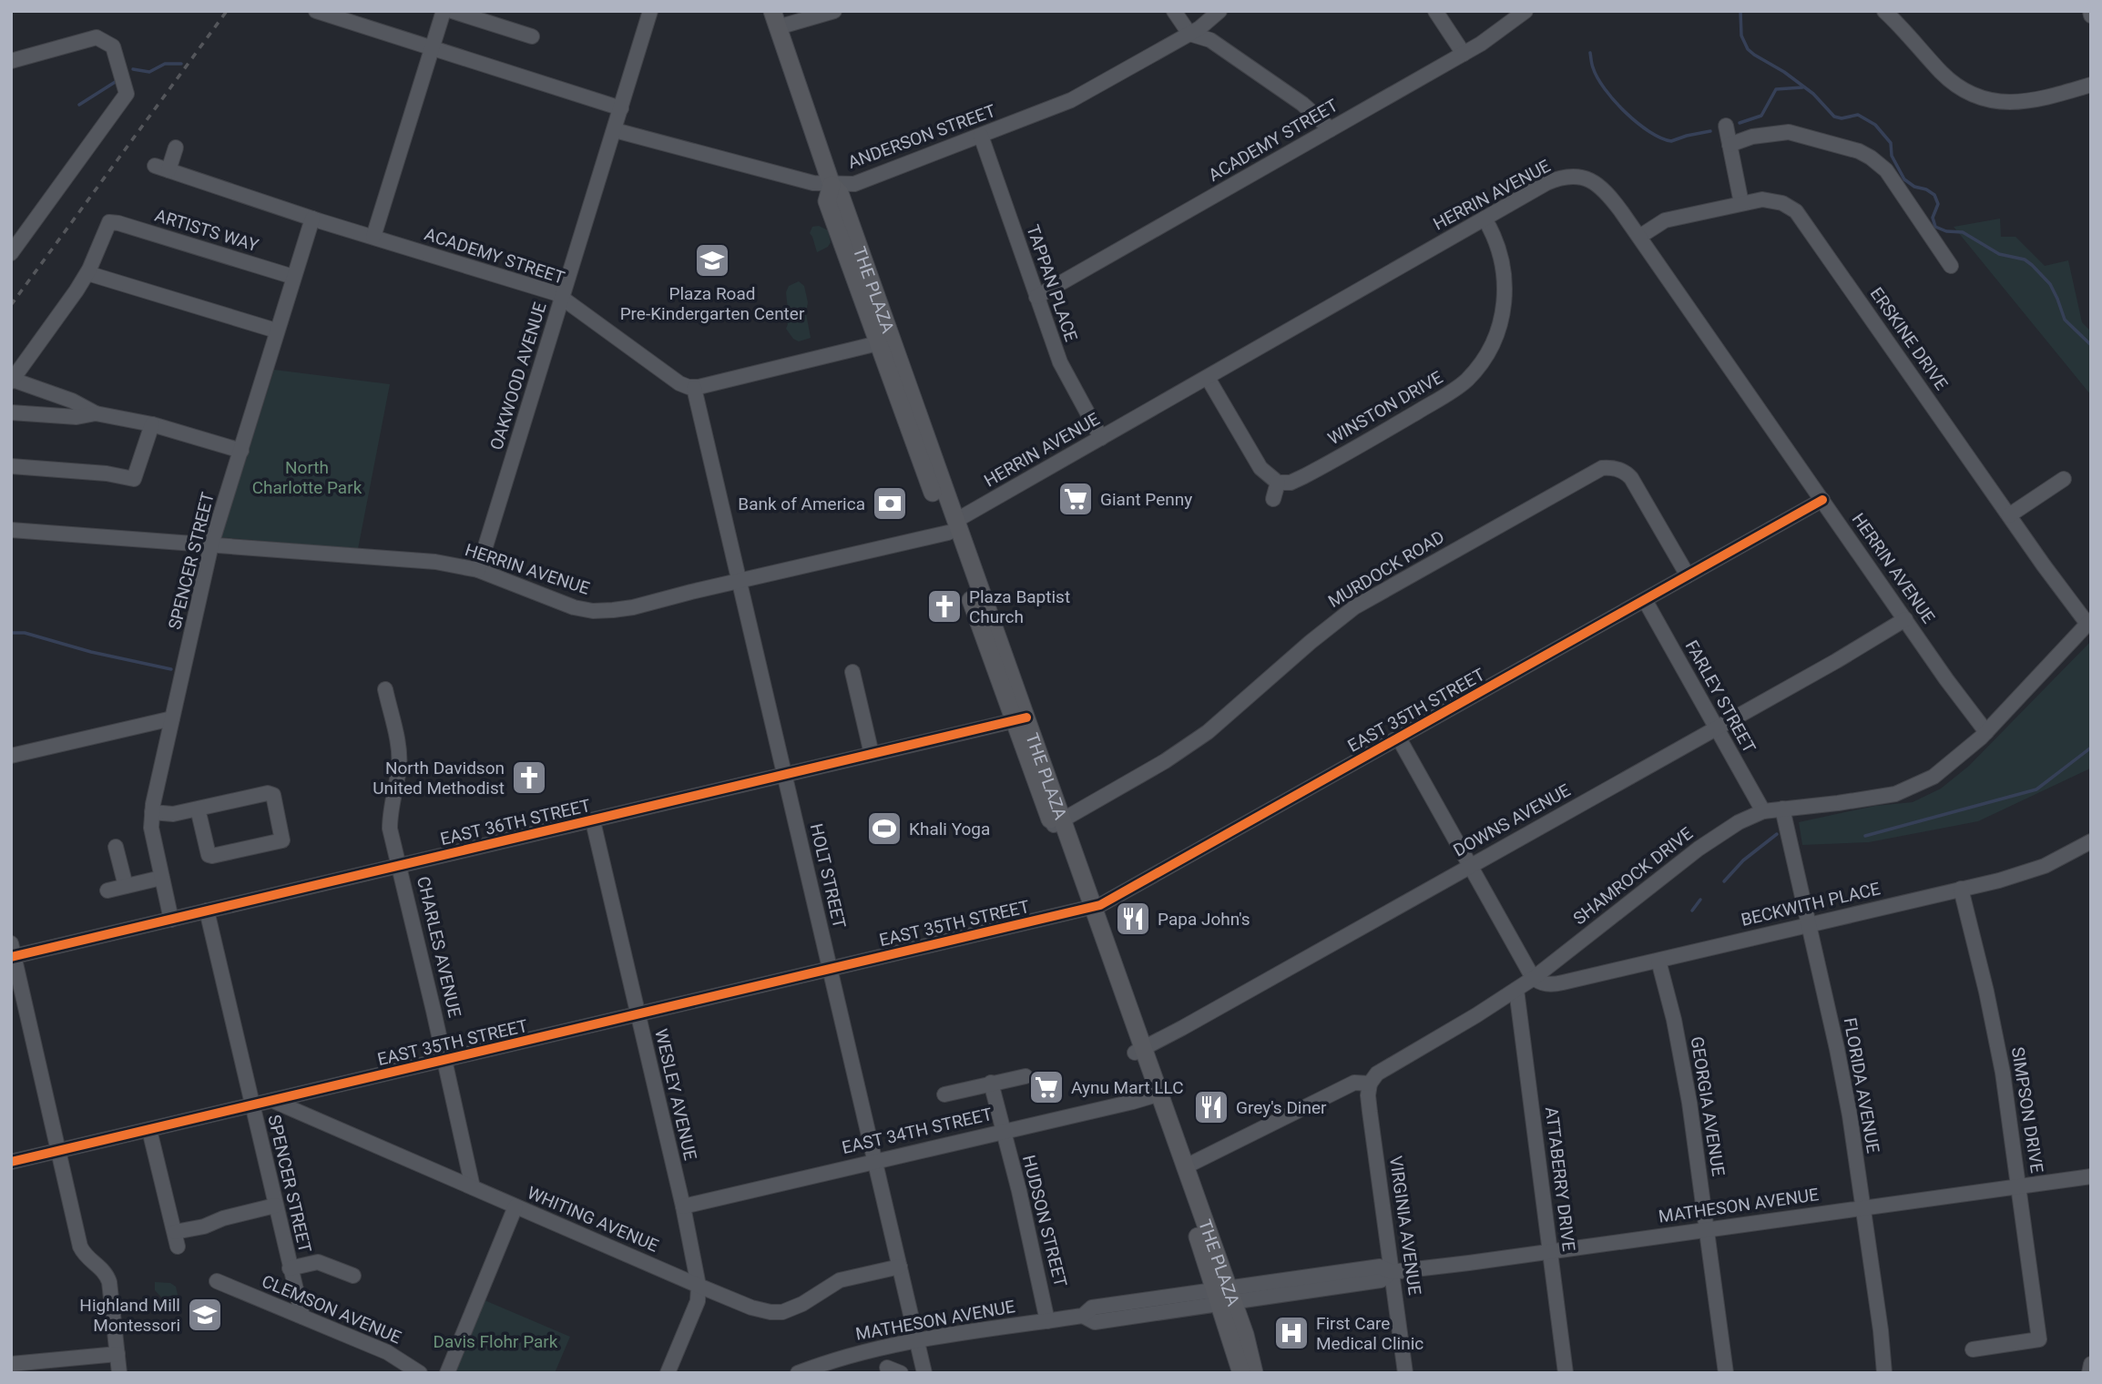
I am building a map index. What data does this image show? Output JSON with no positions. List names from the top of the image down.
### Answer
{
  "streets": {
    "main road": ["THE PLAZA"],
    "street": [
      "ANDERSON STREET",
      "ACADEMY STREET",
      "HERRIN AVENUE",
      "ARTISTS WAY",
      "TAPPAN PLACE",
      "ERSKINE DRIVE",
      "OAKWOOD AVENUE",
      "WINSTON DRIVE",
      "SPENCER STREET",
      "MURDOCK ROAD",
      "FARLEY STREET",
      "EAST 35TH STREET",
      "DOWNS AVENUE",
      "EAST 36TH STREET",
      "HOLT STREET",
      "SHAMROCK DRIVE",
      "BECKWITH PLACE",
      "CHARLES AVENUE",
      "FLORIDA AVENUE",
      "WESLEY AVENUE",
      "GEORGIA AVENUE",
      "SIMPSON DRIVE",
      "EAST 34TH STREET",
      "ATTABERRY DRIVE",
      "MATHESON AVENUE",
      "WHITING AVENUE",
      "HUDSON STREET",
      "VIRGINIA AVENUE",
      "CLEMSON AVENUE"
    ]
  },
  "crossings": [
    ["ANDERSON STREET", "TAPPAN PLACE"],
    ["ANDERSON STREET", "THE PLAZA"],
    ["ANDERSON STREET", "OAKWOOD AVENUE"],
    ["ACADEMY STREET", "TAPPAN PLACE"],
    ["ACADEMY STREET", "OAKWOOD AVENUE"],
    ["ACADEMY STREET", "SPENCER STREET"],
    ["ACADEMY STREET", "HOLT STREET"],
    ["HERRIN AVENUE", "TAPPAN PLACE"],
    ["HERRIN AVENUE", "THE PLAZA"],
    ["HERRIN AVENUE", "ERSKINE DRIVE"],
    ["HERRIN AVENUE", "OAKWOOD AVENUE"],
    ["HERRIN AVENUE", "WINSTON DRIVE"],
    ["HERRIN AVENUE", "SPENCER STREET"],
    ["HERRIN AVENUE", "EAST 35TH STREET"],
    ["HERRIN AVENUE", "DOWNS AVENUE"],
    ["HERRIN AVENUE", "HOLT STREET"],
    ["HERRIN AVENUE", "SHAMROCK DRIVE"],
    ["ARTISTS WAY", "SPENCER STREET"],
    ["THE PLAZA", "MURDOCK ROAD"],
    ["THE PLAZA", "EAST 35TH STREET"],
    ["THE PLAZA", "DOWNS AVENUE"],
    ["THE PLAZA", "EAST 36TH STREET"],
    ["THE PLAZA", "SHAMROCK DRIVE"],
    ["THE PLAZA", "EAST 34TH STREET"],
    ["THE PLAZA", "MATHESON AVENUE"],
    ["ERSKINE DRIVE", "SHAMROCK DRIVE"],
    ["SPENCER STREET", "EAST 35TH STREET"],
    ["SPENCER STREET", "EAST 36TH STREET"],
    ["SPENCER STREET", "CLEMSON AVENUE"],
    ["MURDOCK ROAD", "EAST 35TH STREET"],
    ["FARLEY STREET", "EAST 35TH STREET"],
    ["FARLEY STREET", "DOWNS AVENUE"],
    ["FARLEY STREET", "SHAMROCK DRIVE"],
    ["EAST 35TH STREET", "HOLT STREET"],
    ["EAST 35TH STREET", "CHARLES AVENUE"],
    ["EAST 35TH STREET", "WESLEY AVENUE"],
    ["EAST 35TH STREET", "WHITING AVENUE"],
    ["EAST 36TH STREET", "HOLT STREET"],
    ["EAST 36TH STREET", "CHARLES AVENUE"],
    ["EAST 36TH STREET", "WESLEY AVENUE"],
    ["HOLT STREET", "EAST 34TH STREET"],
    ["HOLT STREET", "MATHESON AVENUE"],
    ["HOLT STREET", "WHITING AVENUE"],
    ["SHAMROCK DRIVE", "BECKWITH PLACE"],
    ["SHAMROCK DRIVE", "FLORIDA AVENUE"],
    ["SHAMROCK DRIVE", "ATTABERRY DRIVE"],
    ["SHAMROCK DRIVE", "VIRGINIA AVENUE"],
    ["BECKWITH PLACE", "FLORIDA AVENUE"],
    ["BECKWITH PLACE", "GEORGIA AVENUE"],
    ["BECKWITH PLACE", "SIMPSON DRIVE"],
    ["CHARLES AVENUE", "WHITING AVENUE"],
    ["FLORIDA AVENUE", "MATHESON AVENUE"],
    ["WESLEY AVENUE", "EAST 34TH STREET"],
    ["WESLEY AVENUE", "WHITING AVENUE"],
    ["GEORGIA AVENUE", "MATHESON AVENUE"],
    ["SIMPSON DRIVE", "MATHESON AVENUE"],
    ["EAST 34TH STREET", "HUDSON STREET"],
    ["ATTABERRY DRIVE", "MATHESON AVENUE"],
    ["MATHESON AVENUE", "HUDSON STREET"],
    ["MATHESON AVENUE", "VIRGINIA AVENUE"]
  ],
  "parks": ["North Charlotte Park", "Davis Flohr Park"],
  "places": {
    "school or university": ["Plaza Road Pre-Kindergarten Center", "Highland Mill Montessori"],
    "supermarket": ["Giant Penny", "Aynu Mart LLC"],
    "bank": ["Bank of America"],
    "church": ["Plaza Baptist Church", "North Davidson United Methodist"],
    "sports": ["Khali Yoga"],
    "restaurant": ["Papa John's", "Grey's Diner"],
    "hospital": ["First Care Medical Clinic"]
  }
}
